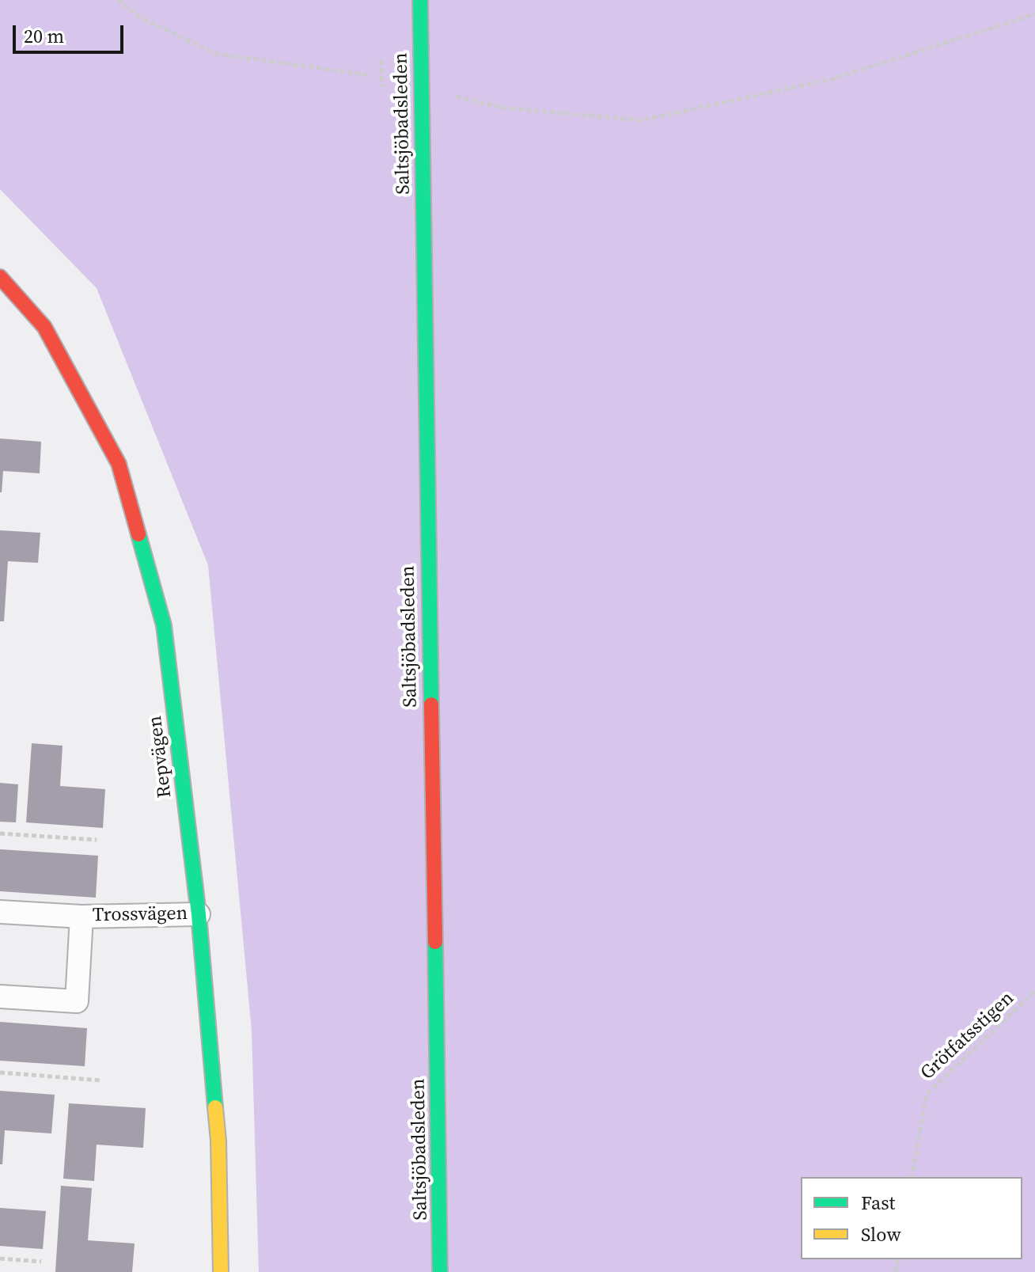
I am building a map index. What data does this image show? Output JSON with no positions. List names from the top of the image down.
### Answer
{
  "streets": {
    "main road": ["Saltsjöbadsleden", "Repvägen"],
    "lane": ["Trossvägen"],
    "path": ["Grötfatsstigen"]
  },
  "crossings": [
    ["Repvägen", "Trossvägen"]
  ],
  "legend": ["Fast", "Slow"],
  "scale_bar": "20 m"
}
